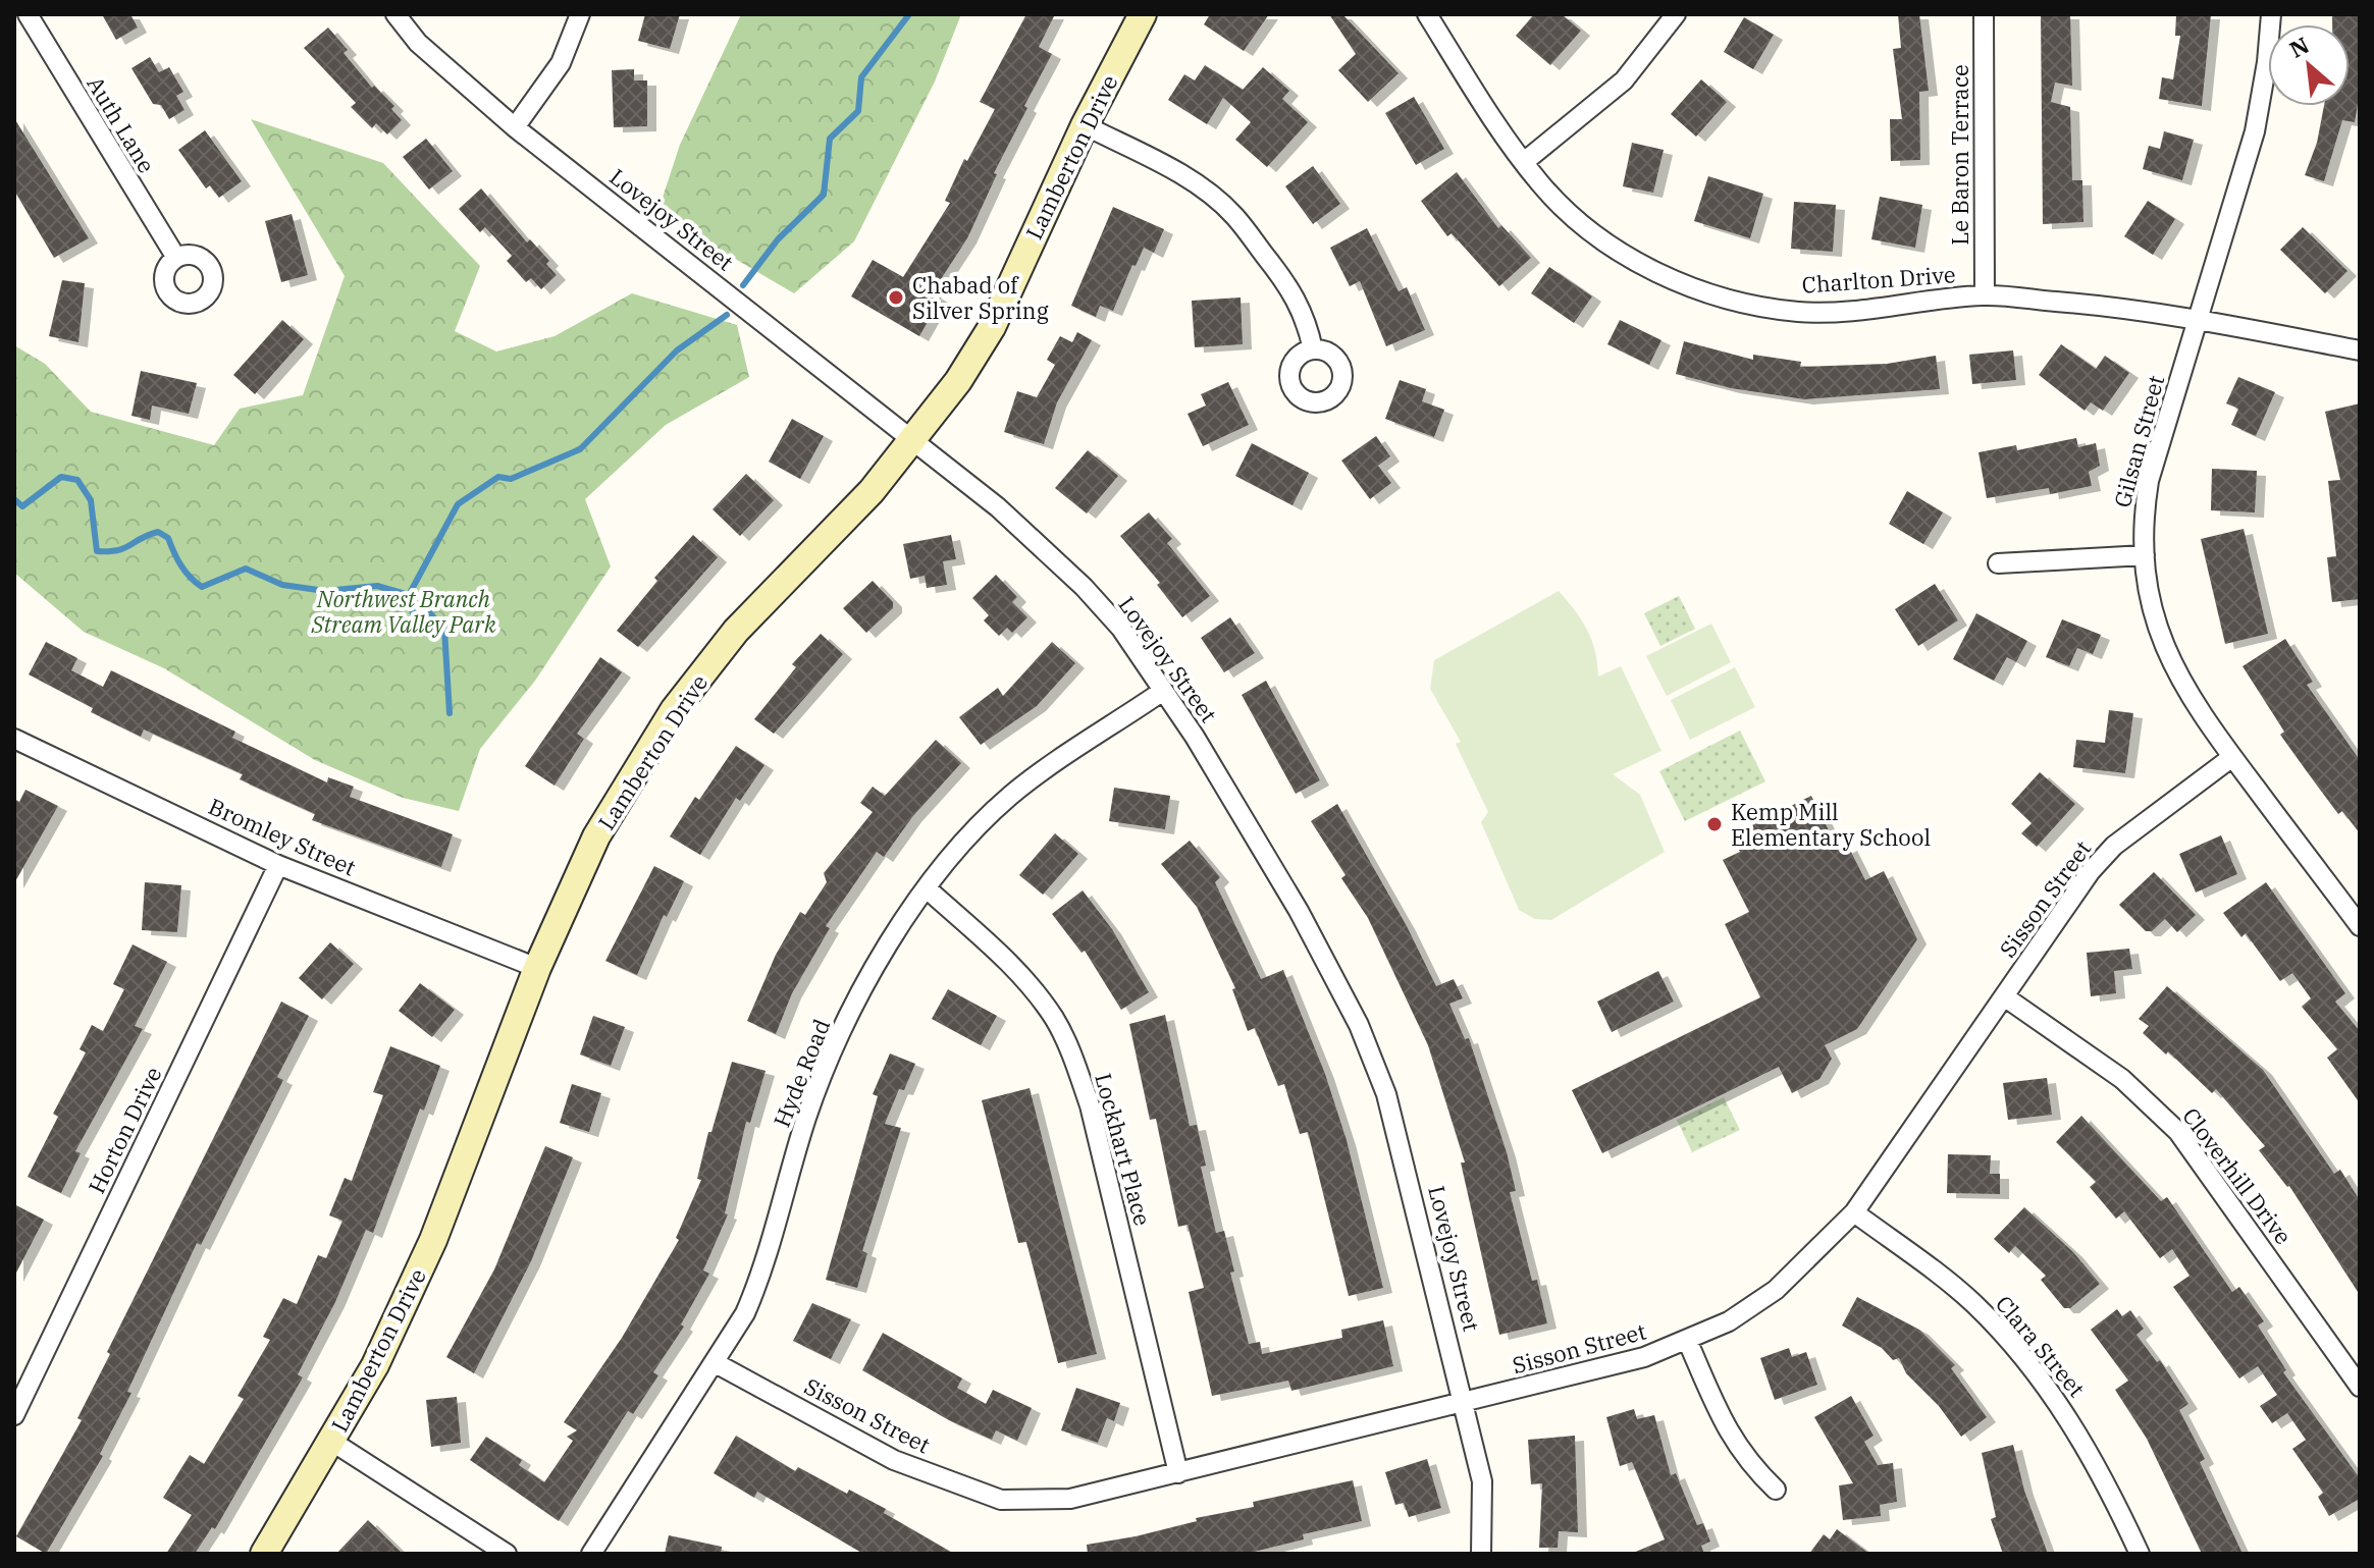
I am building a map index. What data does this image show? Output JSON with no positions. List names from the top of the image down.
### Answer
{
  "streets": {
    "street": [
      "Auth Lane",
      "Le Baron Terrace",
      "Lamberton Drive",
      "Lovejoy Street",
      "Charlton Drive",
      "Gilsan Street",
      "Bromley Street",
      "Sisson Street",
      "Hyde Road",
      "Horton Drive",
      "Lockhart Place",
      "Cloverhill Drive",
      "Clara Street"
    ]
  },
  "crossings": [
    ["Le Baron Terrace", "Charlton Drive"],
    ["Lamberton Drive", "Lovejoy Street"],
    ["Lamberton Drive", "Bromley Street"],
    ["Lovejoy Street", "Sisson Street"],
    ["Lovejoy Street", "Hyde Road"],
    ["Charlton Drive", "Gilsan Street"],
    ["Gilsan Street", "Sisson Street"],
    ["Bromley Street", "Horton Drive"],
    ["Sisson Street", "Hyde Road"],
    ["Sisson Street", "Lockhart Place"],
    ["Sisson Street", "Cloverhill Drive"],
    ["Sisson Street", "Clara Street"],
    ["Hyde Road", "Lockhart Place"]
  ],
  "parks": ["Northwest Branch Stream Valley Park"],
  "places": ["Chabad of Silver Spring", "Kemp Mill Elementary School"],
  "north": "top left"
}
